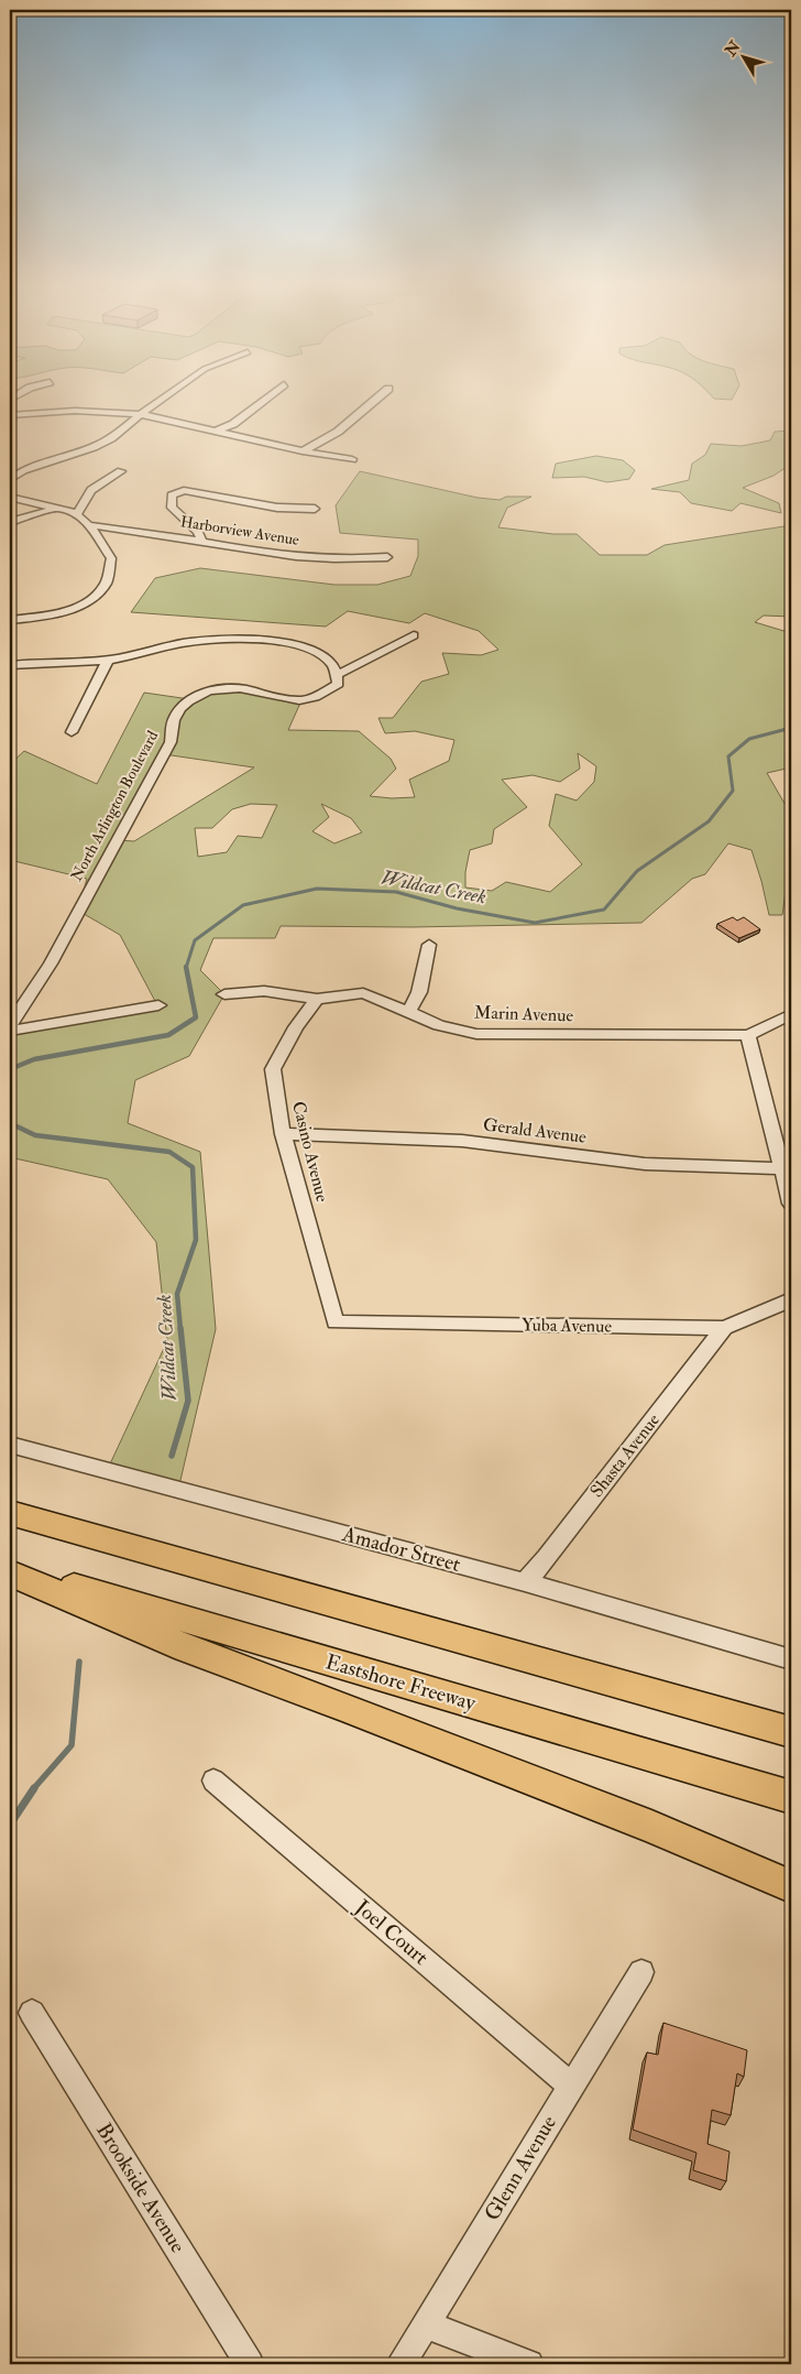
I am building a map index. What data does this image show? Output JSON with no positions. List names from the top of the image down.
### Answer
{
  "streets": {
    "highway": ["Eastshore Freeway"],
    "street": [
      "Harborview Avenue",
      "North Arlington Boulevard",
      "Marin Avenue",
      "Gerald Avenue",
      "Casino Avenue",
      "Yuba Avenue",
      "Shasta Avenue",
      "Amador Street",
      "Joel Court",
      "Glenn Avenue",
      "Brookside Avenue"
    ]
  },
  "crossings": [
    ["Marin Avenue", "Casino Avenue"],
    ["Gerald Avenue", "Casino Avenue"],
    ["Casino Avenue", "Yuba Avenue"],
    ["Yuba Avenue", "Shasta Avenue"],
    ["Shasta Avenue", "Amador Street"],
    ["Joel Court", "Glenn Avenue"]
  ],
  "water": ["Wildcat Creek"],
  "north": "top left"
}
